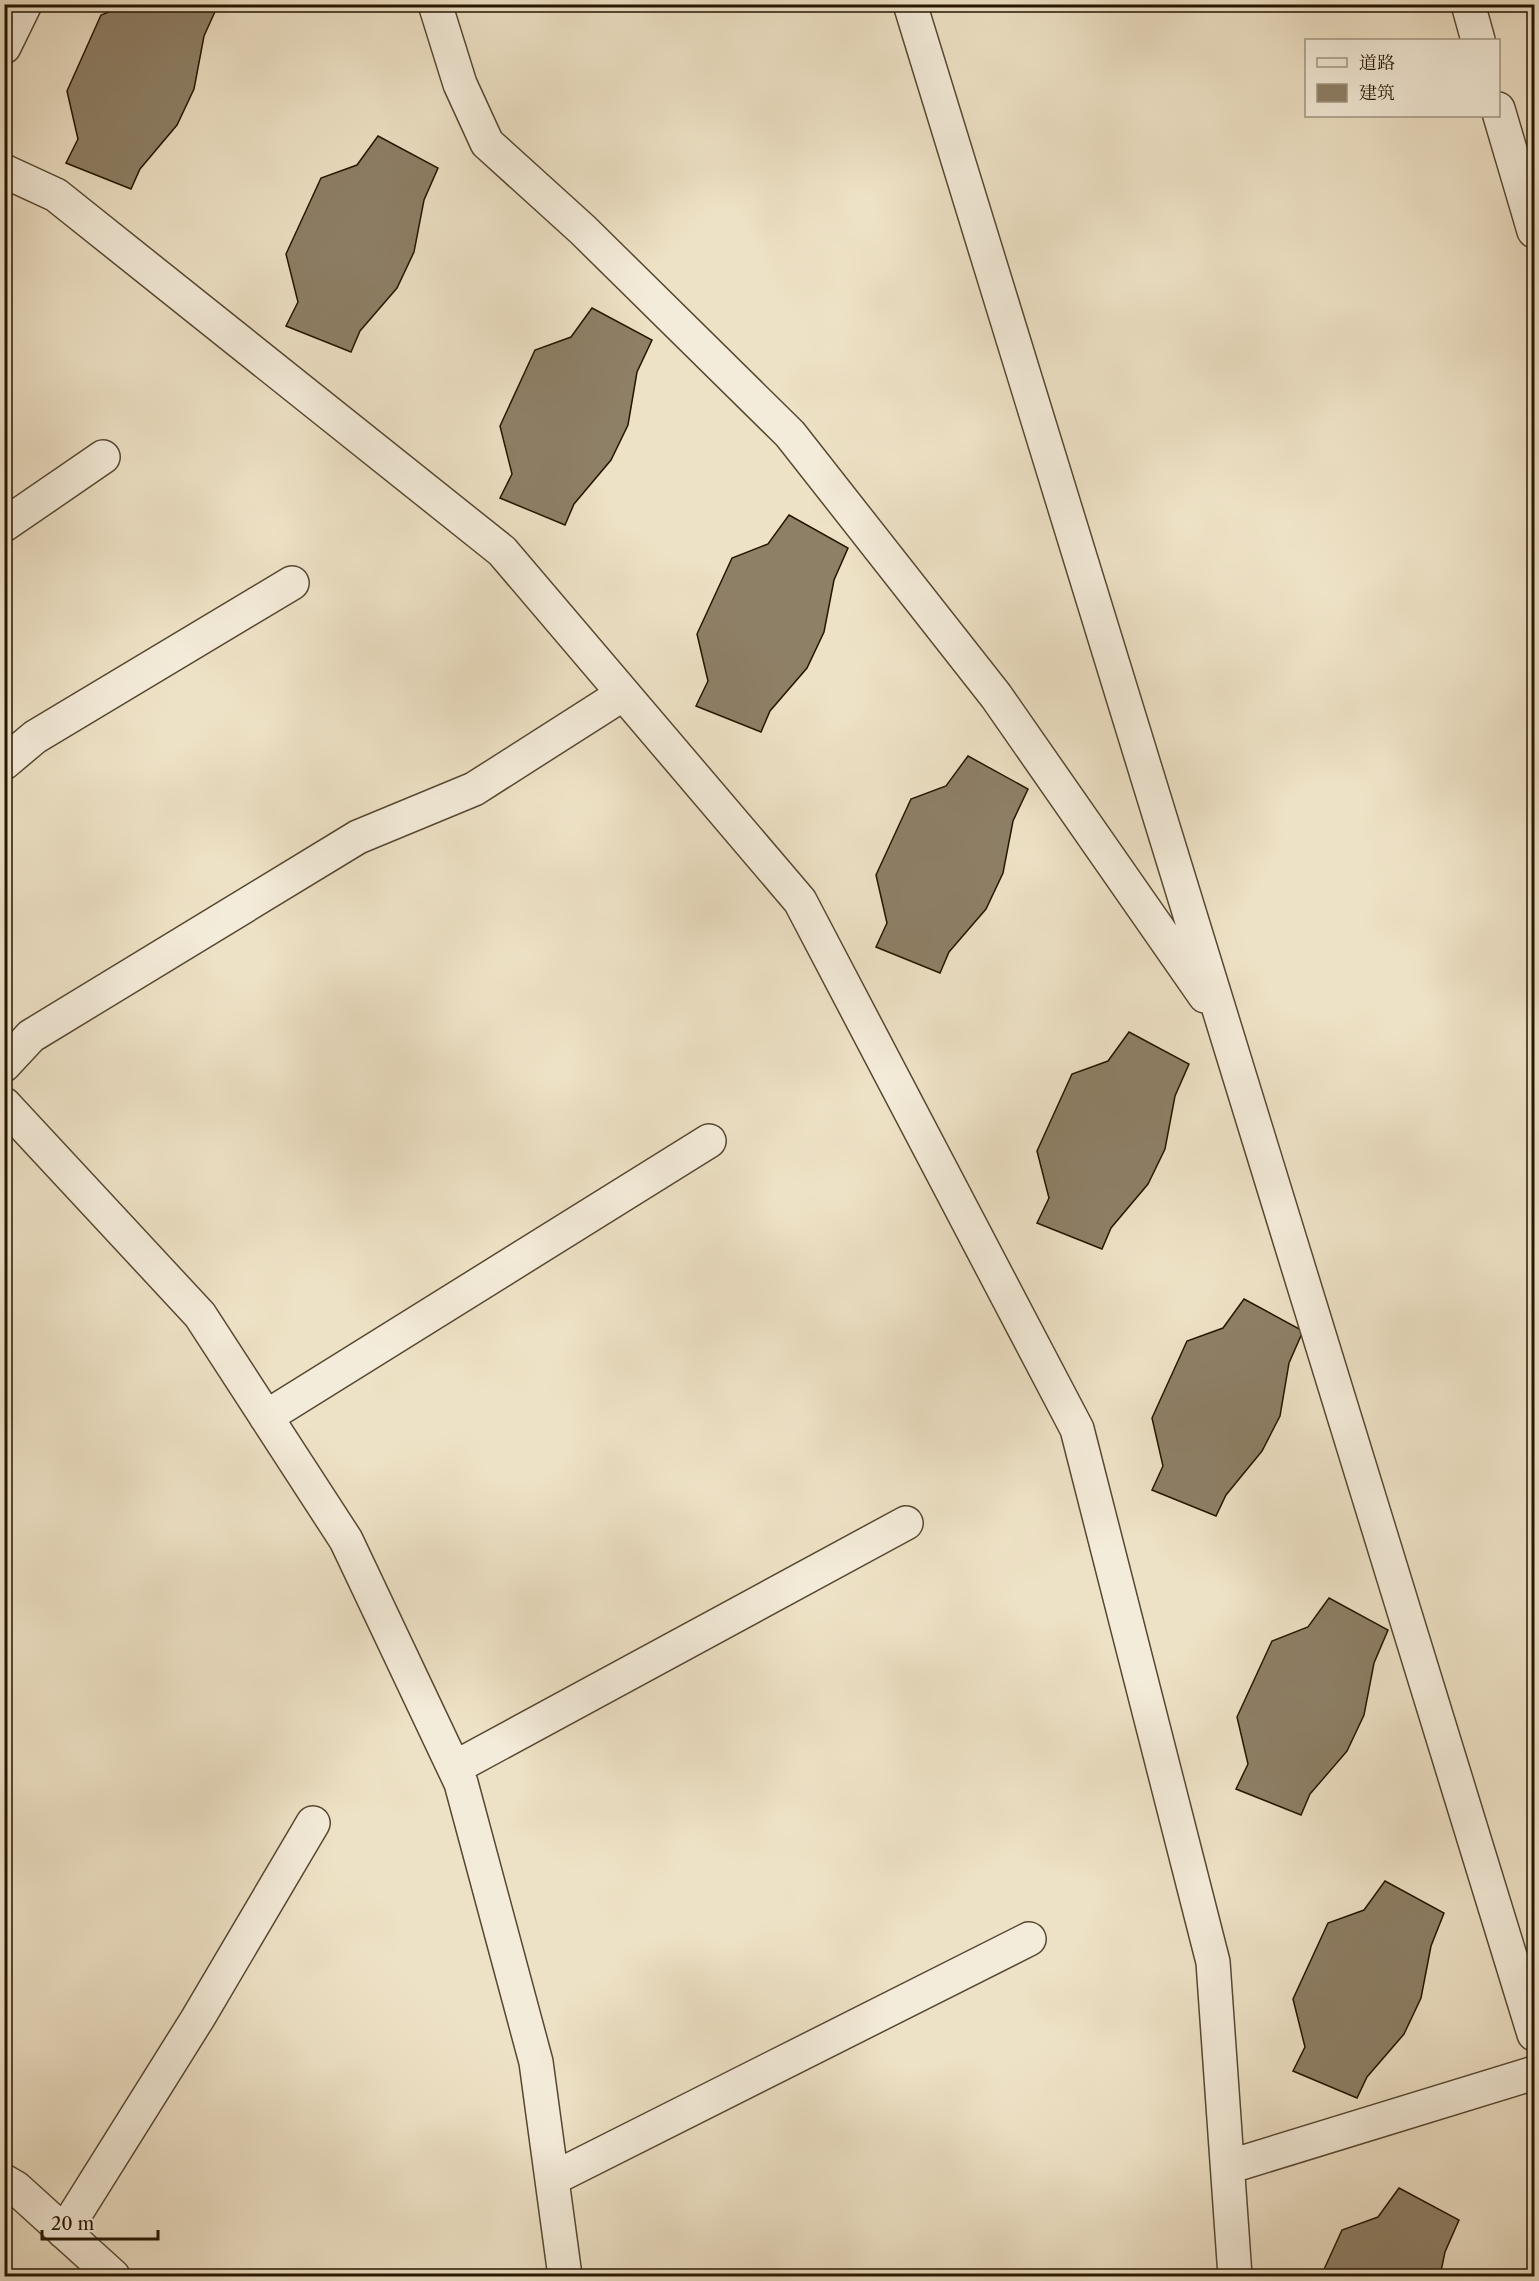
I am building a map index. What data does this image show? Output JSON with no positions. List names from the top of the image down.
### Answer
{
  "legend": ["道路", "建筑"],
  "scale_bar": "20 m"
}
